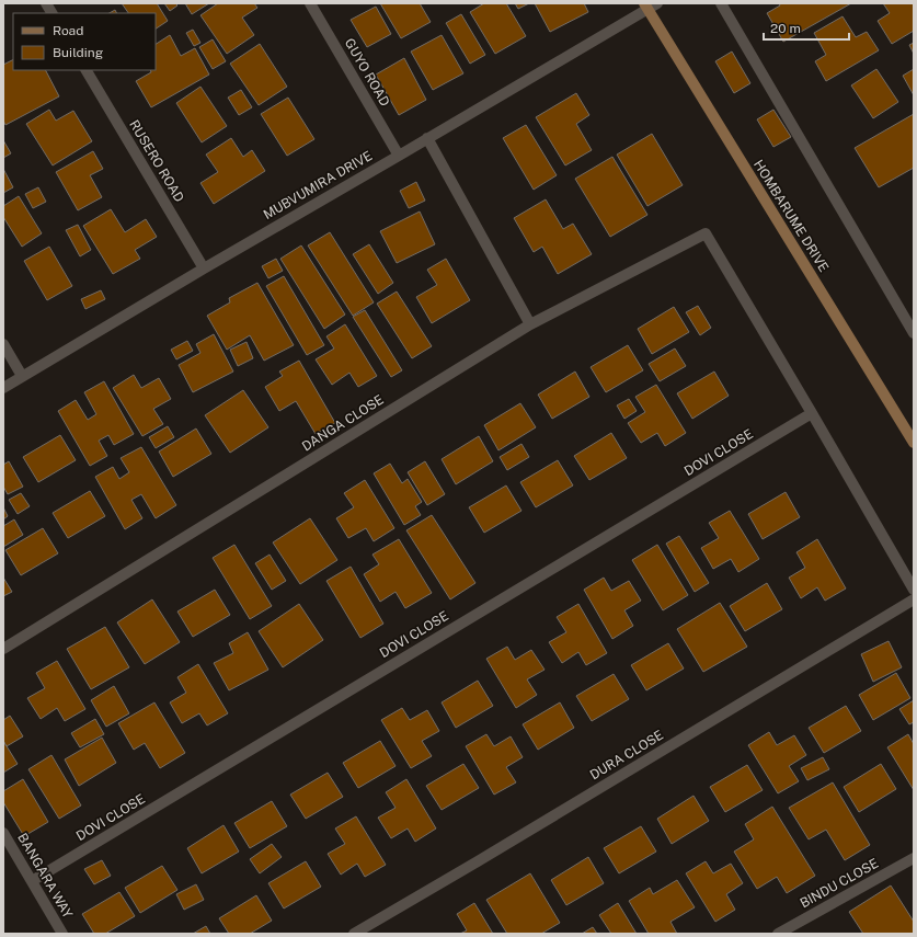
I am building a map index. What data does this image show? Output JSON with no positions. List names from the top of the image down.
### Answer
{
  "streets": {
    "street": [
      "GUYO ROAD",
      "RUSERO ROAD",
      "MUBVUMIRA DRIVE",
      "HOMBARUME DRIVE",
      "DANGA CLOSE",
      "DOVI CLOSE",
      "DURA CLOSE",
      "BANGARA WAY",
      "BINDU CLOSE"
    ]
  },
  "crossings": [
    ["GUYO ROAD", "MUBVUMIRA DRIVE"],
    ["RUSERO ROAD", "MUBVUMIRA DRIVE"],
    ["MUBVUMIRA DRIVE", "HOMBARUME DRIVE"],
    ["DANGA CLOSE", "DOVI CLOSE"],
    ["DOVI CLOSE", "BANGARA WAY"]
  ],
  "legend": ["Road", "Building"],
  "scale_bar": "20 m"
}
